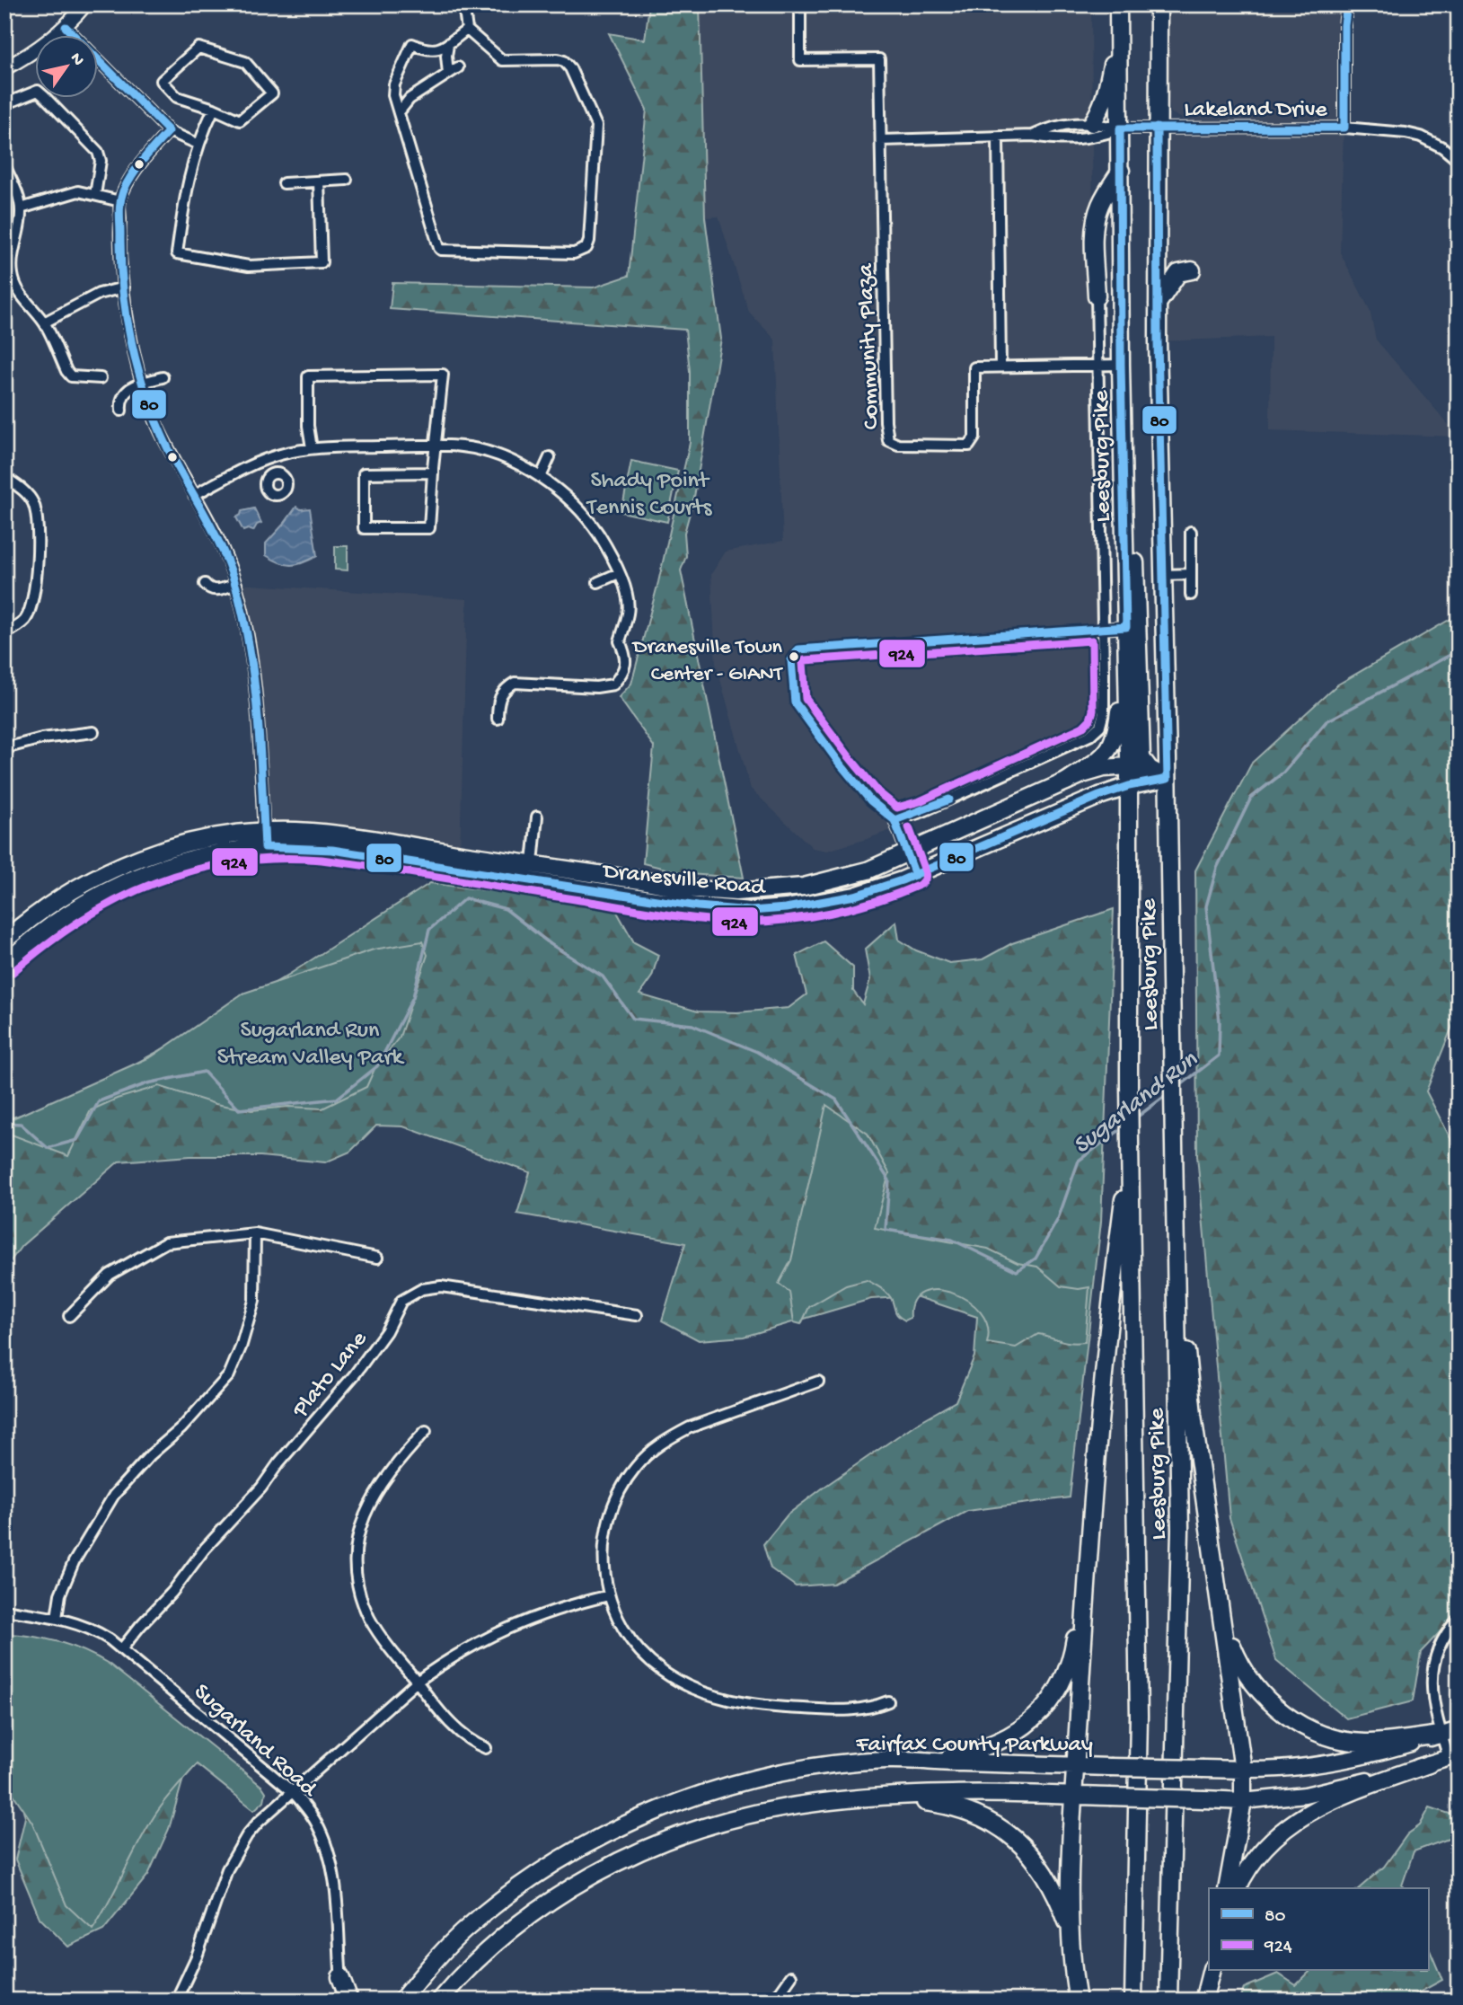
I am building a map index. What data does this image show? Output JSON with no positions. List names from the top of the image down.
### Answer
{
  "streets": {
    "main road": ["Leesburg Pike", "Dranesville Road", "Fairfax County Parkway"],
    "street": [
      "Lakeland Drive",
      "Community Plaza",
      "Plato Lane",
      "Sugarland Road"
    ]
  },
  "crossings": [
    ["Lakeland Drive", "Leesburg Pike"],
    ["Community Plaza", "Leesburg Pike"],
    ["Leesburg Pike", "Dranesville Road"],
    ["Plato Lane", "Sugarland Road"]
  ],
  "water": ["Sugarland Run"],
  "parks": ["Shady Point Tennis Courts", "Sugarland Run Stream Valley Park"],
  "places": ["Dranesville Town Center - GIANT"],
  "lines": ["transit line 80", "transit line 924"],
  "legend": ["80", "924"],
  "north": "top right"
}
